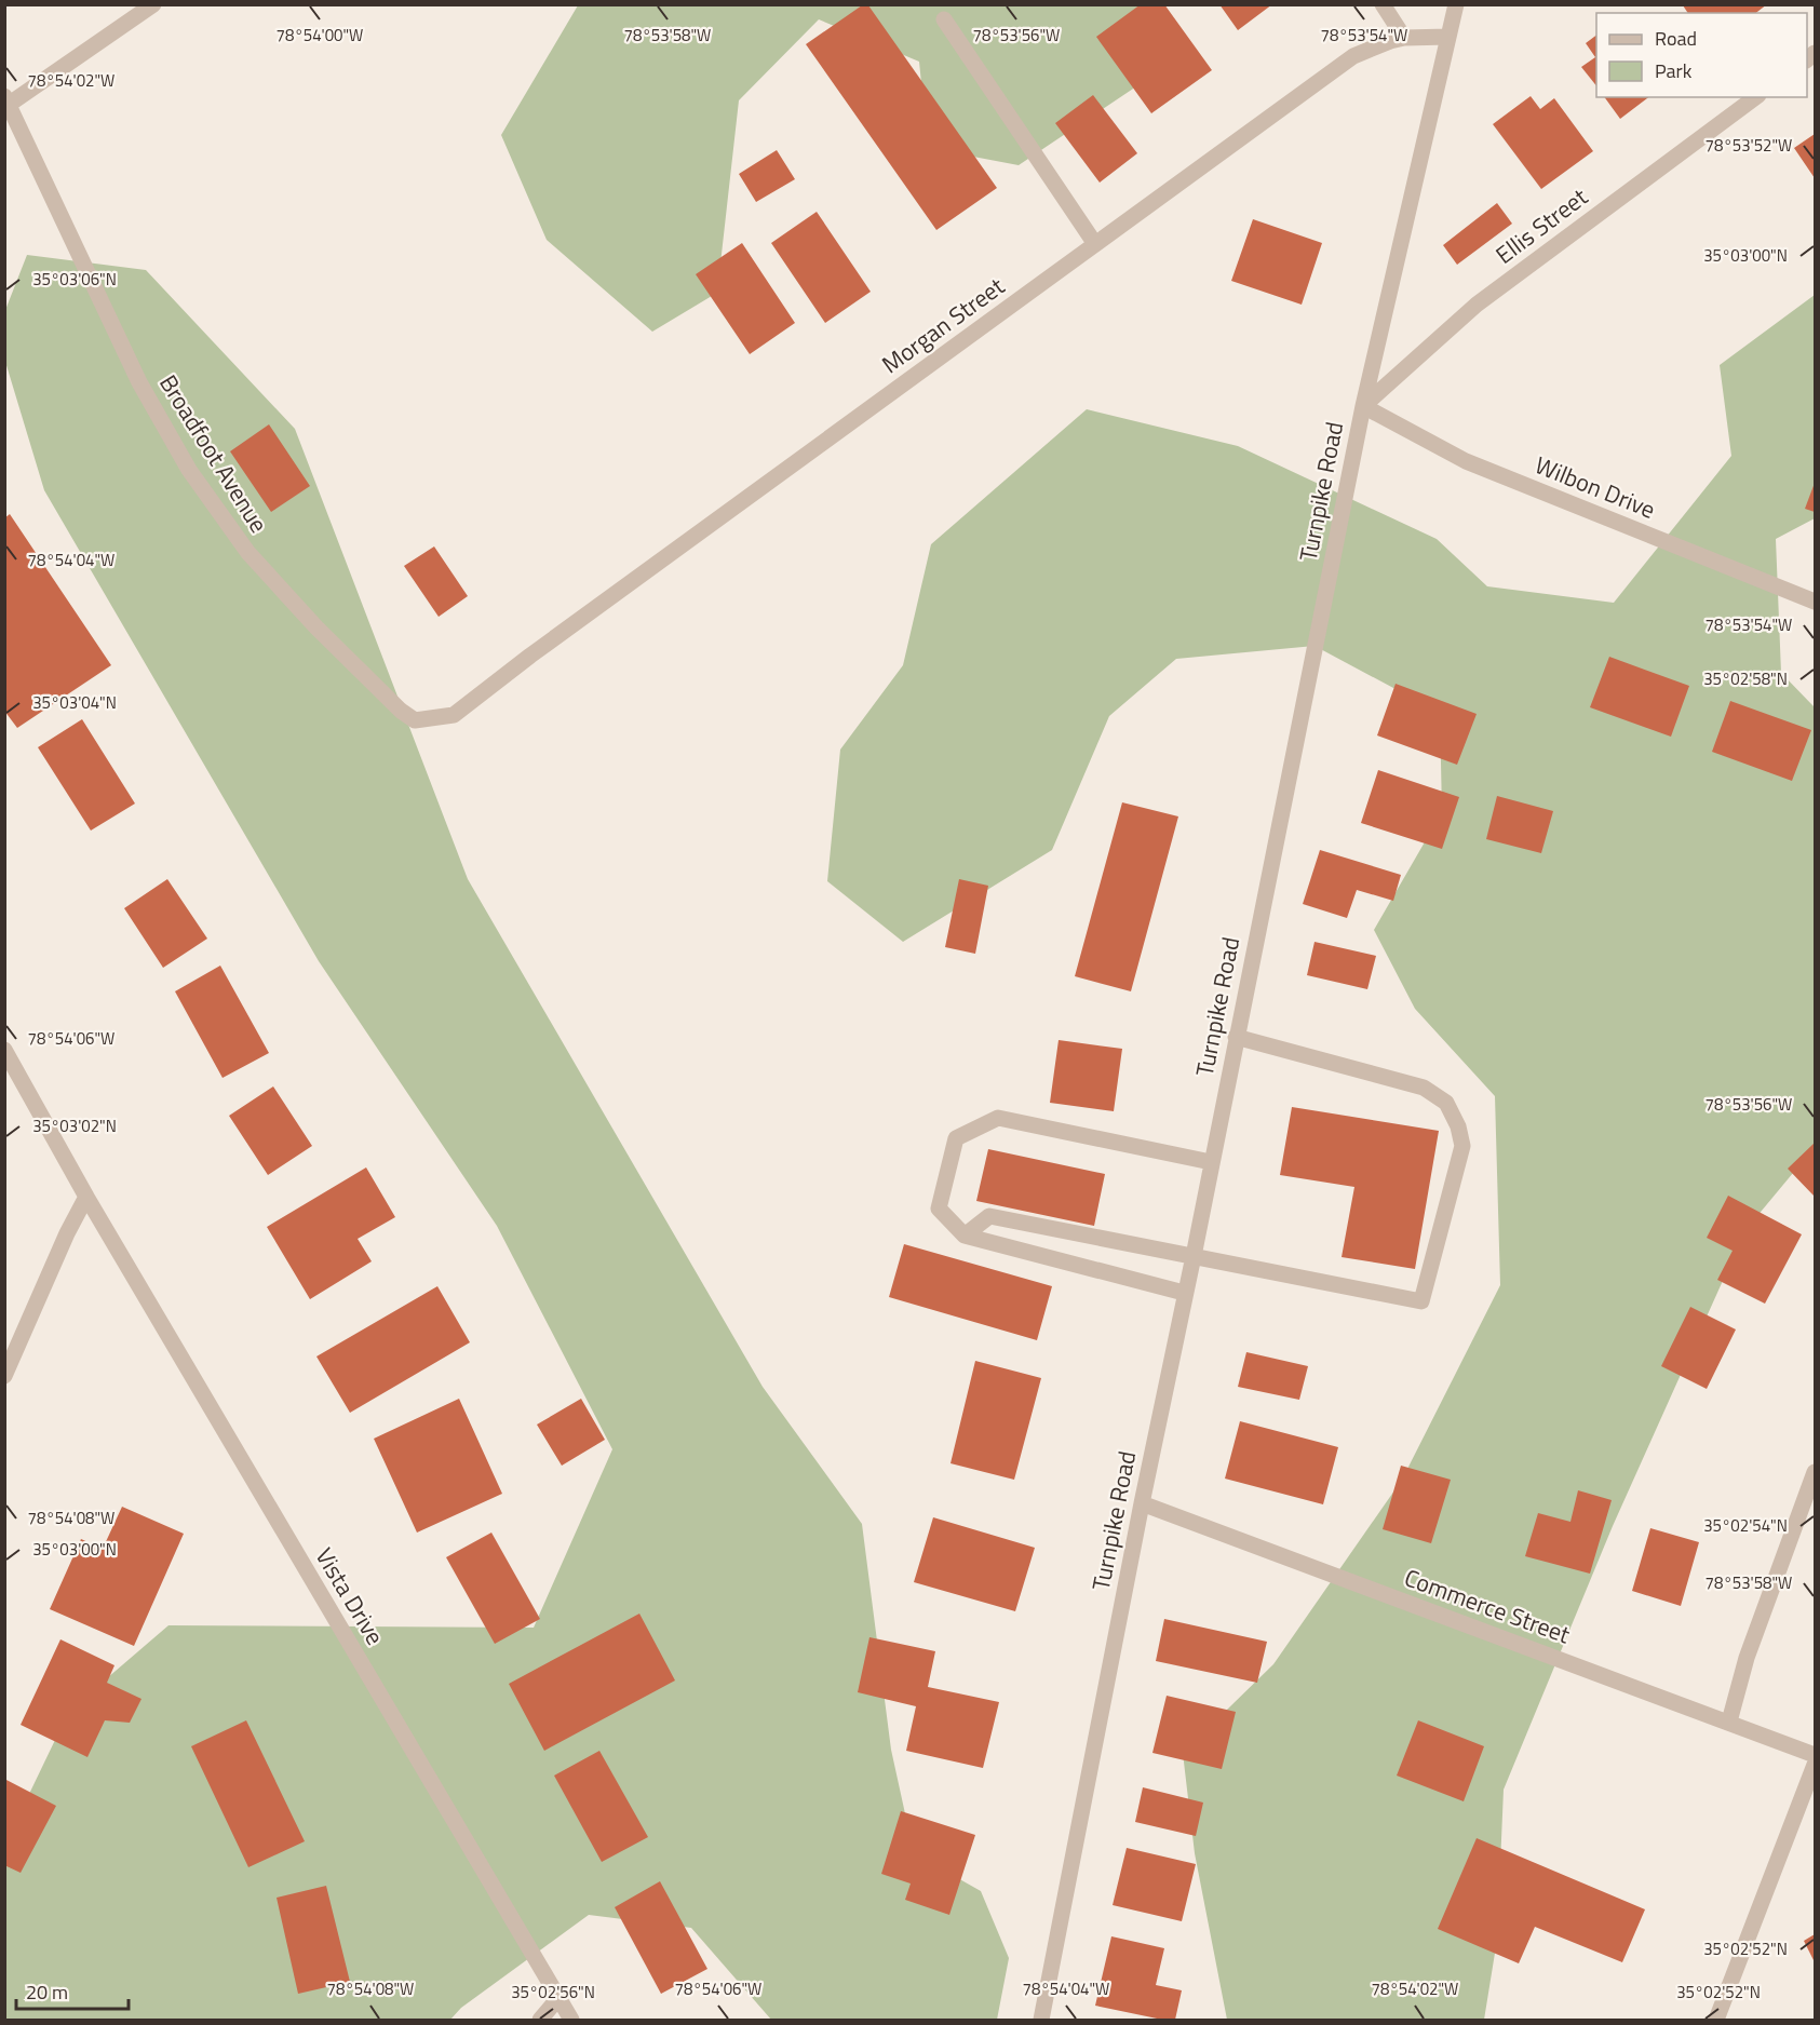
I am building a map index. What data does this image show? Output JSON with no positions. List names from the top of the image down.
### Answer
{
  "streets": {
    "street": [
      "Ellis Street",
      "Morgan Street",
      "Broadfoot Avenue",
      "Wilbon Drive",
      "Turnpike Road",
      "Vista Drive",
      "Commerce Street"
    ]
  },
  "crossings": [
    ["Ellis Street", "Wilbon Drive"],
    ["Ellis Street", "Turnpike Road"],
    ["Morgan Street", "Broadfoot Avenue"],
    ["Morgan Street", "Turnpike Road"],
    ["Wilbon Drive", "Turnpike Road"],
    ["Turnpike Road", "Commerce Street"]
  ],
  "legend": ["Road", "Park"],
  "scale_bar": "20 m",
  "coordinates": [
    "78°54'00\"W",
    "78°53'58\"W",
    "78°53'56\"W",
    "78°53'54\"W",
    "78°54'02\"W",
    "78°53'52\"W",
    "35°03'00\"N",
    "35°03'06\"N",
    "78°54'04\"W",
    "35°02'58\"N",
    "35°03'04\"N",
    "78°54'06\"W",
    "35°03'02\"N",
    "78°54'08\"W",
    "35°02'54\"N",
    "35°02'52\"N",
    "35°02'56\"N"
  ]
}
